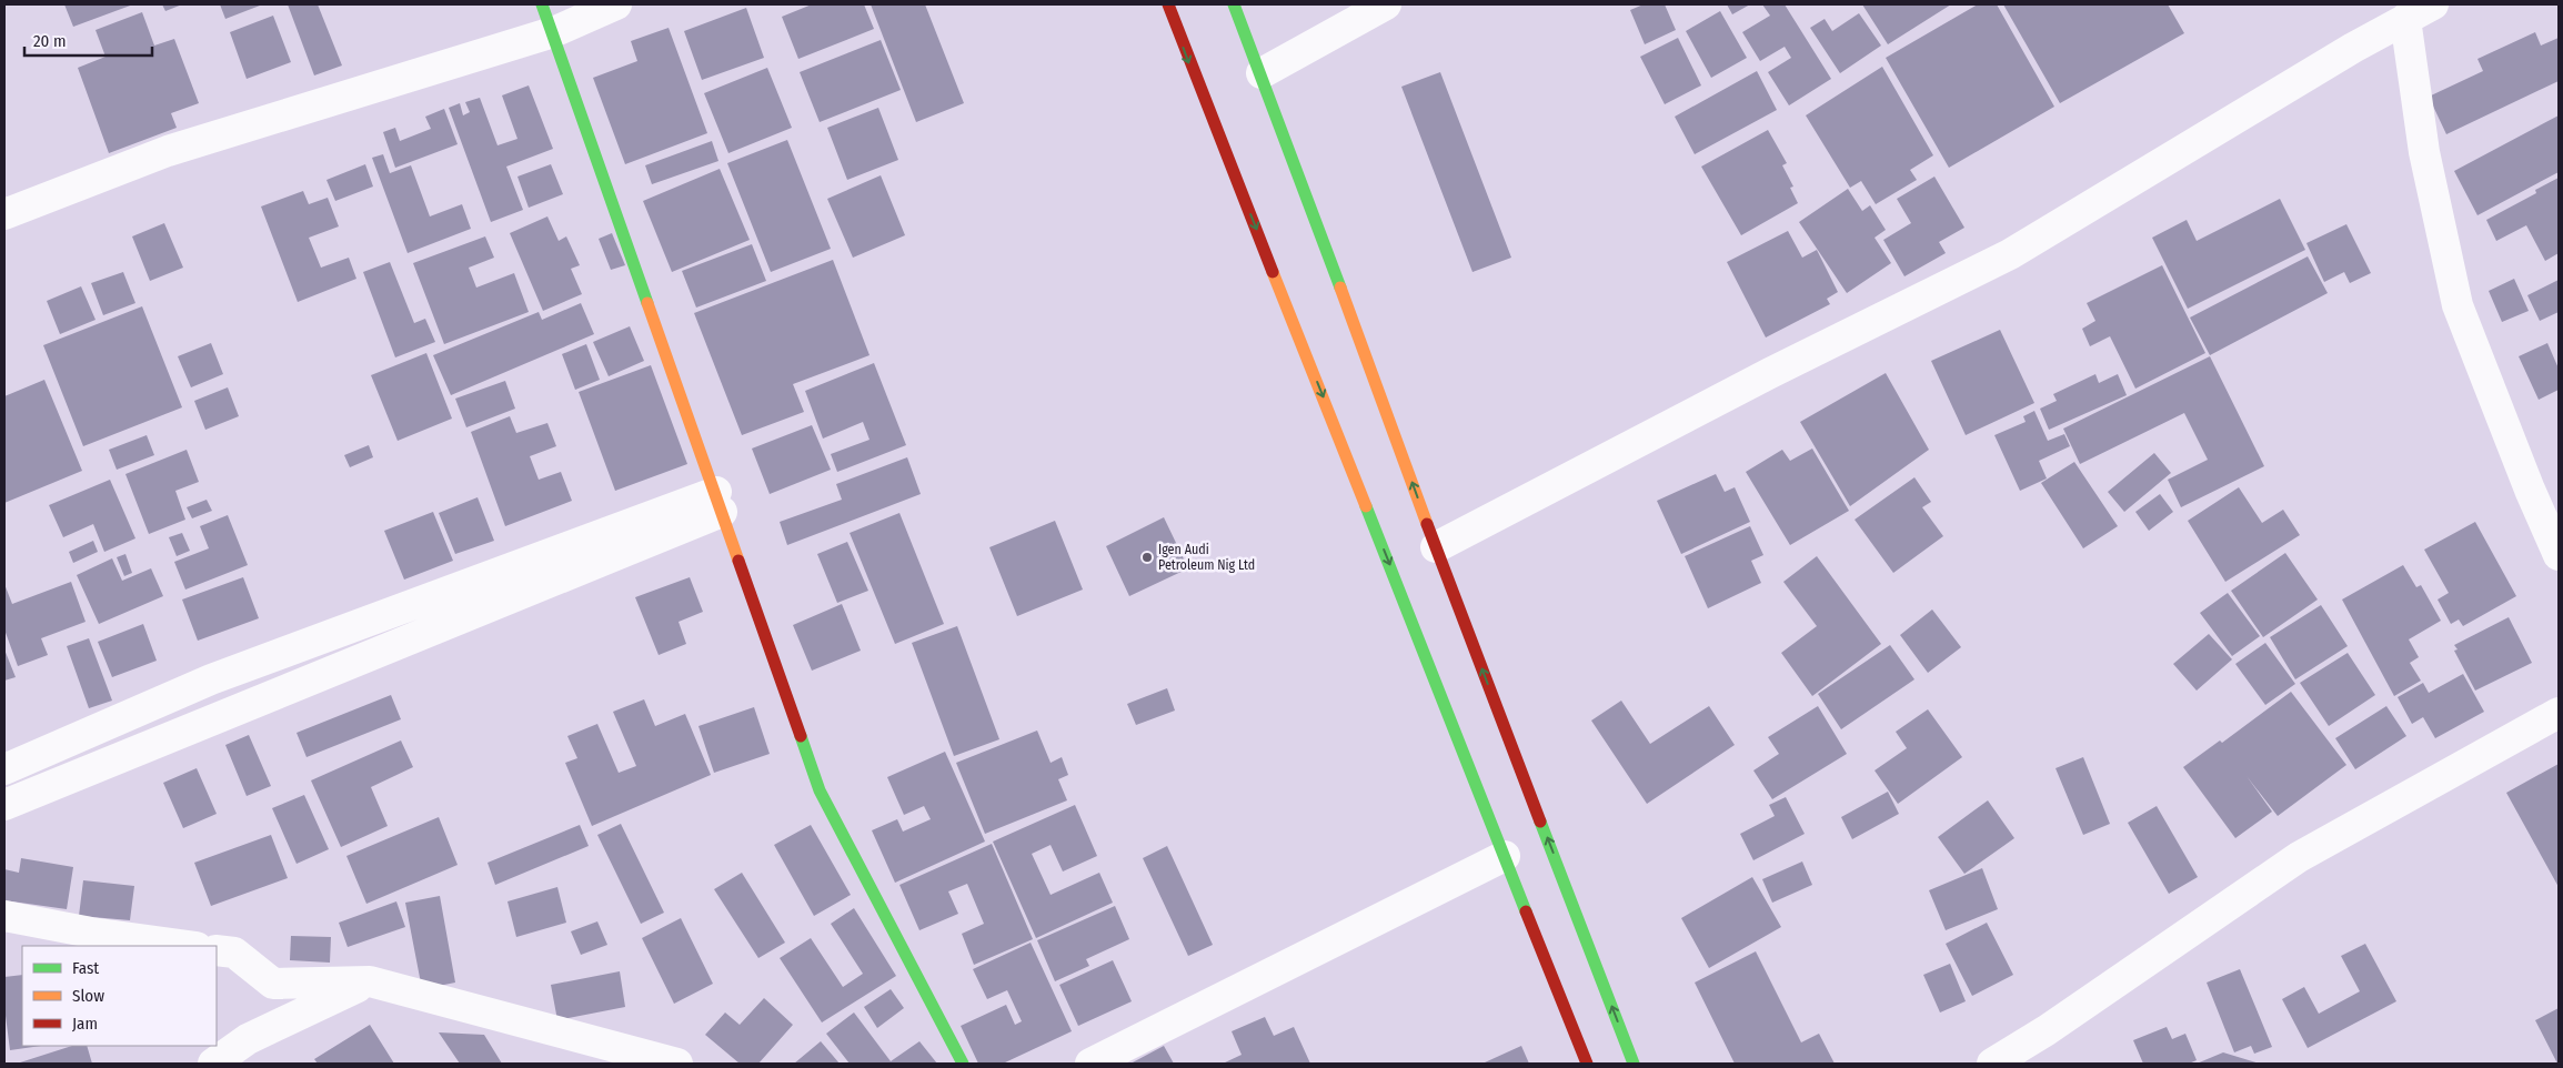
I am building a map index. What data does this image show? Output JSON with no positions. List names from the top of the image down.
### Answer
{
  "places": ["Igen Audi Petroleum Nig Ltd"],
  "legend": ["Fast", "Slow", "Jam"],
  "scale_bar": "20 m"
}
